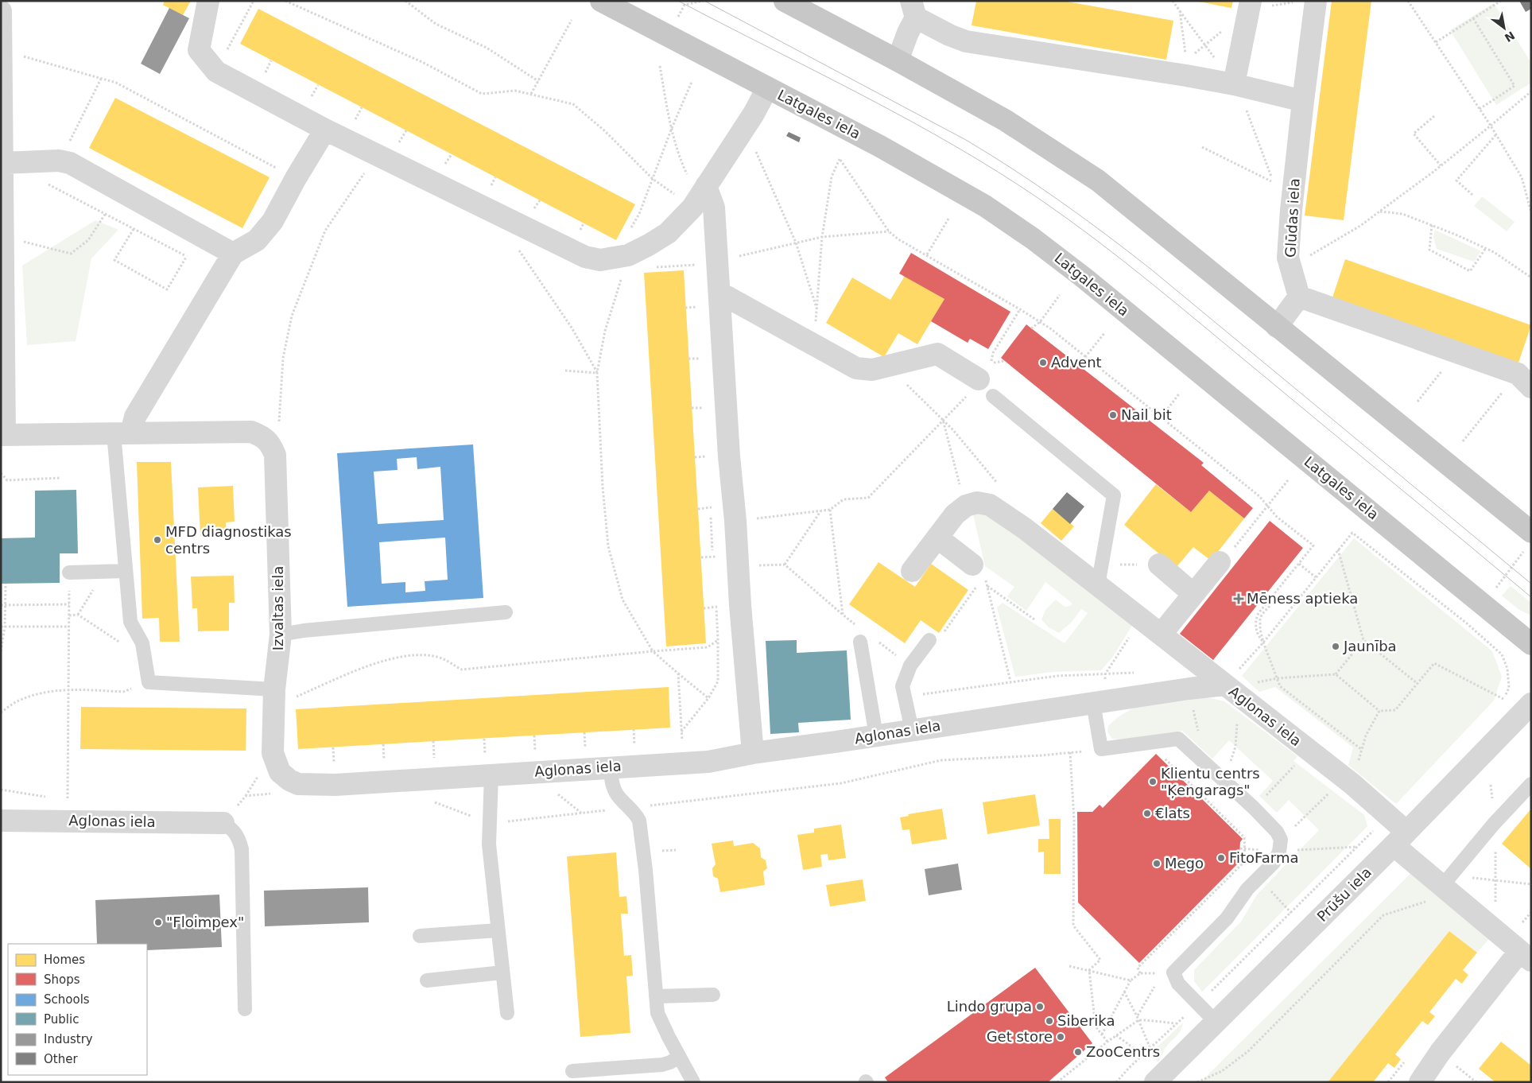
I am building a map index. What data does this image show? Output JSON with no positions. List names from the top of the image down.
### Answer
{
  "streets": {
    "highway": ["Latgales iela"],
    "street": [
      "Glūdas iela",
      "Izvaltas iela",
      "Aglonas iela",
      "Prūšu iela"
    ]
  },
  "crossings": [
    ["Izvaltas iela", "Aglonas iela"],
    ["Aglonas iela", "Prūšu iela"]
  ],
  "places": {
    "other": [
      "Advent",
      "Nail bit",
      "MFD diagnostikas centrs",
      "Jaunība",
      "Klientu centrs \"Ķengarags\"",
      "€lats",
      "FitoFarma",
      "Mego",
      "\"Floimpex\"",
      "Lindo grupa",
      "Siberika",
      "Get store",
      "ZooCentrs"
    ],
    "health": ["Mēness aptieka"]
  },
  "legend": [
    "Homes",
    "Shops",
    "Schools",
    "Public",
    "Industry",
    "Other"
  ],
  "north": "bottom right"
}
